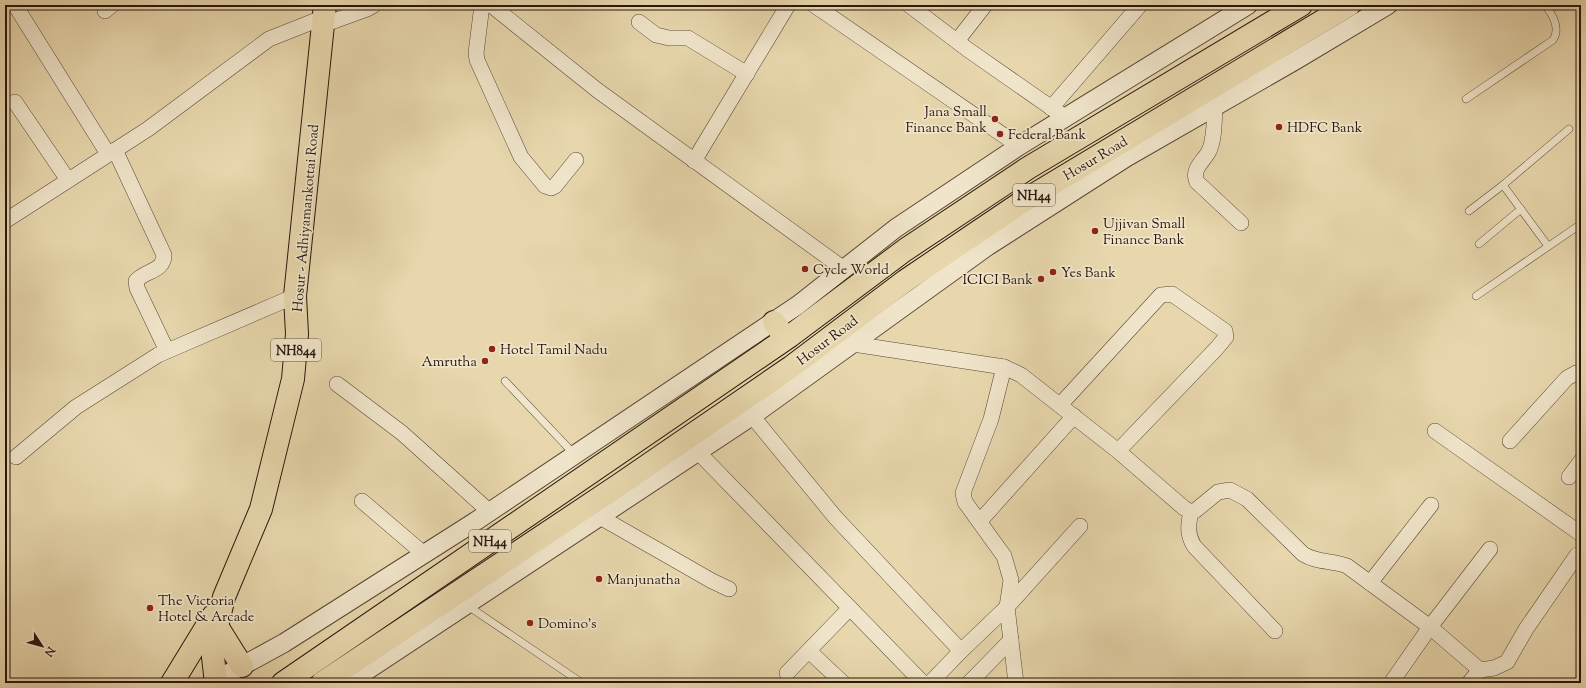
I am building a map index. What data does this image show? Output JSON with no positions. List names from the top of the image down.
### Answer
{
  "streets": {
    "highway": [
      "Hosur Road",
      "NH44",
      "Hosur - Adhiyamankottai Road",
      "NH844"
    ]
  },
  "crossings": [
    ["Hosur Road", "NH44"]
  ],
  "places": [
    "Jana Small Finance Bank",
    "HDFC Bank",
    "Federal Bank",
    "Ujjivan Small Finance Bank",
    "Cycle World",
    "Yes Bank",
    "ICICI Bank",
    "Hotel Tamil Nadu",
    "Amrutha",
    "Manjunatha",
    "The Victoria Hotel & Arcade",
    "Domino's"
  ],
  "north": "bottom right"
}
